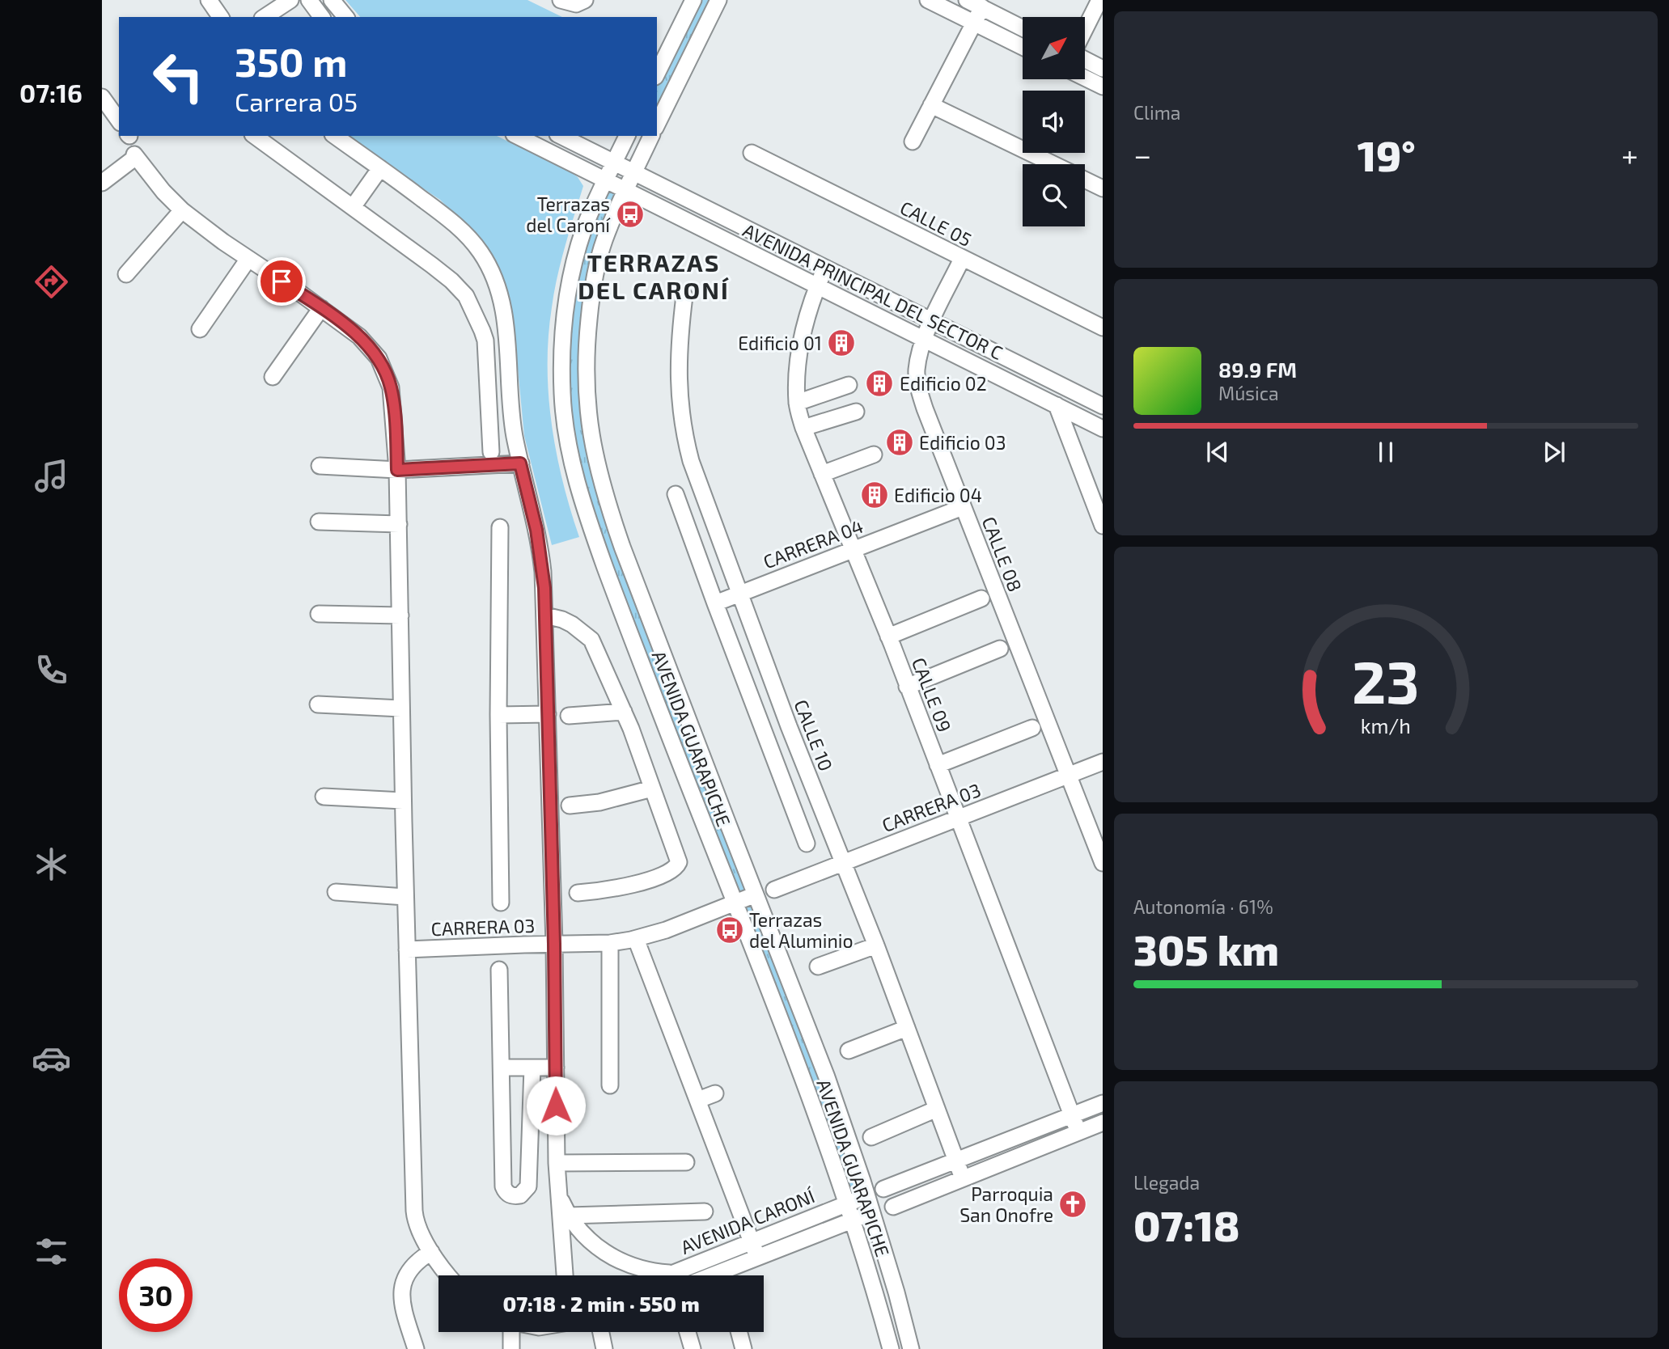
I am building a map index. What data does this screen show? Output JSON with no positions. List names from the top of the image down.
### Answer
{
  "streets": {
    "street": [
      "CALLE 05",
      "AVENIDA PRINCIPAL DEL SECTOR C",
      "CARRERA 04",
      "CALLE 08",
      "CALLE 09",
      "CALLE 10",
      "AVENIDA GUARAPICHE",
      "CARRERA 03",
      "AVENIDA CARONÍ"
    ]
  },
  "crossings": [
    ["CALLE 05", "CALLE 08"],
    ["AVENIDA PRINCIPAL DEL SECTOR C", "CALLE 08"],
    ["AVENIDA PRINCIPAL DEL SECTOR C", "CALLE 09"],
    ["AVENIDA PRINCIPAL DEL SECTOR C", "AVENIDA GUARAPICHE"],
    ["CARRERA 04", "CALLE 08"],
    ["CARRERA 04", "CALLE 09"],
    ["CARRERA 04", "CALLE 10"],
    ["CALLE 08", "CARRERA 03"],
    ["CALLE 09", "CARRERA 03"],
    ["CALLE 10", "CARRERA 03"],
    ["AVENIDA GUARAPICHE", "CARRERA 03"],
    ["AVENIDA GUARAPICHE", "AVENIDA CARONÍ"]
  ],
  "districts": ["TERRAZAS DEL CARONÍ"],
  "places": {
    "bus stop": ["Terrazas del Caroní", "Terrazas del Aluminio"],
    "building": [
      "Edificio 01",
      "Edificio 02",
      "Edificio 03",
      "Edificio 04"
    ],
    "church": ["Parroquia San Onofre"]
  },
  "north": "top right",
  "page": {
    "tabs": "07:16",
    "tile": [
      "Clima",
      ["Autonomía · 61%", "305 km"],
      ["Llegada", "07:18"]
    ],
    "turn": ["350 m", "Carrera 05"],
    "heat": ["−", "19°", "+"],
    "song": ["89.9 FM", "Música"],
    "limit": "30",
    "trip": "07:18 · 2 min · 550 m",
    "gauge": ["23", "km/h"]
  }
}
